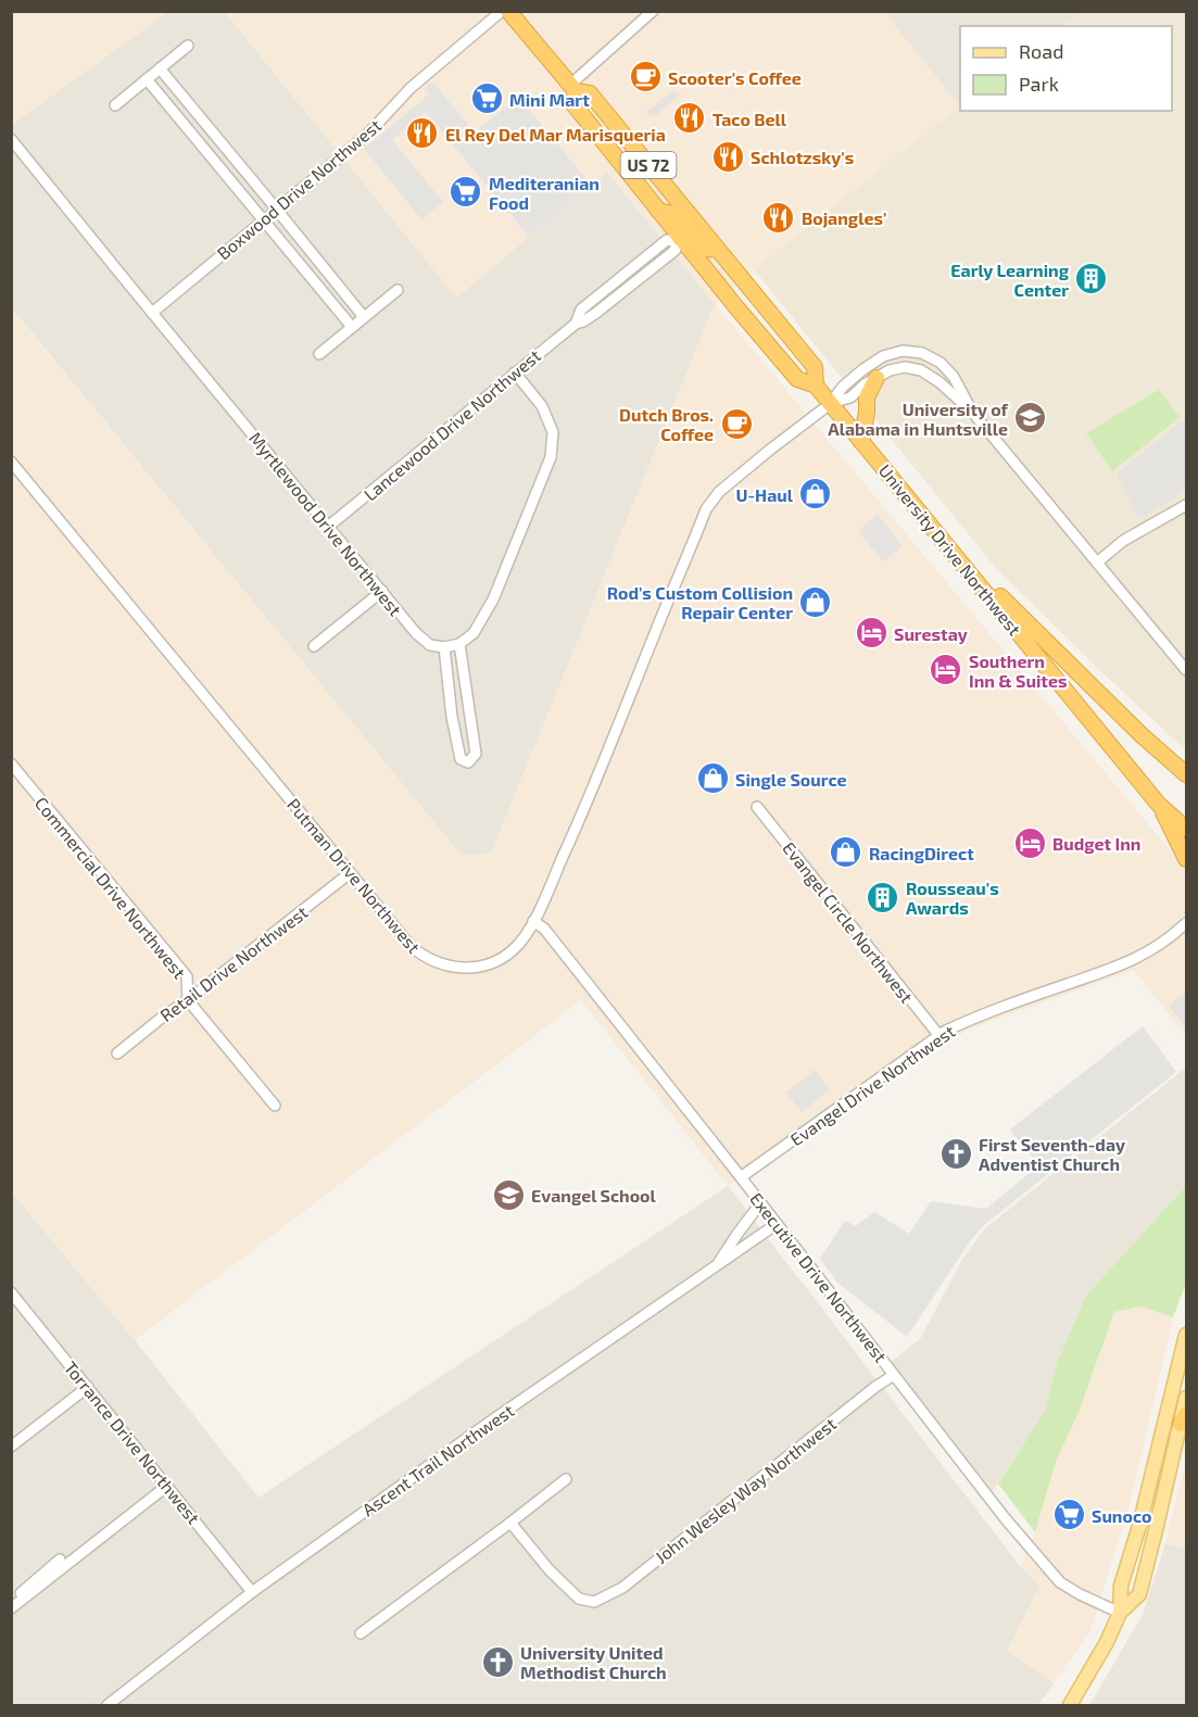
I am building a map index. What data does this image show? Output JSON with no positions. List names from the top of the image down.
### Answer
{
  "streets": {
    "highway": ["US 72", "University Drive Northwest"],
    "street": [
      "Boxwood Drive Northwest",
      "Lancewood Drive Northwest",
      "Myrtlewood Drive Northwest",
      "Putman Drive Northwest",
      "Commercial Drive Northwest",
      "Evangel Circle Northwest",
      "Retail Drive Northwest",
      "Evangel Drive Northwest",
      "Executive Drive Northwest",
      "Torrance Drive Northwest",
      "Ascent Trail Northwest",
      "John Wesley Way Northwest"
    ]
  },
  "crossings": [
    ["Boxwood Drive Northwest", "Myrtlewood Drive Northwest"],
    ["Lancewood Drive Northwest", "Myrtlewood Drive Northwest"],
    ["Lancewood Drive Northwest", "University Drive Northwest"],
    ["University Drive Northwest", "Putman Drive Northwest"],
    ["Putman Drive Northwest", "Retail Drive Northwest"],
    ["Putman Drive Northwest", "Executive Drive Northwest"],
    ["Commercial Drive Northwest", "Retail Drive Northwest"],
    ["Evangel Circle Northwest", "Evangel Drive Northwest"],
    ["Evangel Drive Northwest", "Executive Drive Northwest"],
    ["Executive Drive Northwest", "Ascent Trail Northwest"],
    ["Executive Drive Northwest", "John Wesley Way Northwest"],
    ["Torrance Drive Northwest", "Ascent Trail Northwest"]
  ],
  "places": {
    "cafe": ["Scooter's Coffee", "Dutch Bros. Coffee"],
    "supermarket": ["Mini Mart", "Mediteranian Food", "Sunoco"],
    "restaurant": [
      "Taco Bell",
      "El Rey Del Mar Marisqueria",
      "Schlotzsky's",
      "Bojangles'"
    ],
    "building": ["Early Learning Center", "Rousseau's Awards"],
    "school or university": ["University of Alabama in Huntsville", "Evangel School"],
    "shop": [
      "U-Haul",
      "Rod's Custom Collision Repair Center",
      "Single Source",
      "RacingDirect"
    ],
    "hotel": ["Surestay", "Southern Inn & Suites", "Budget Inn"],
    "church": ["First Seventh-day Adventist Church", "University United Methodist Church"]
  },
  "legend": ["Road", "Park"]
}
